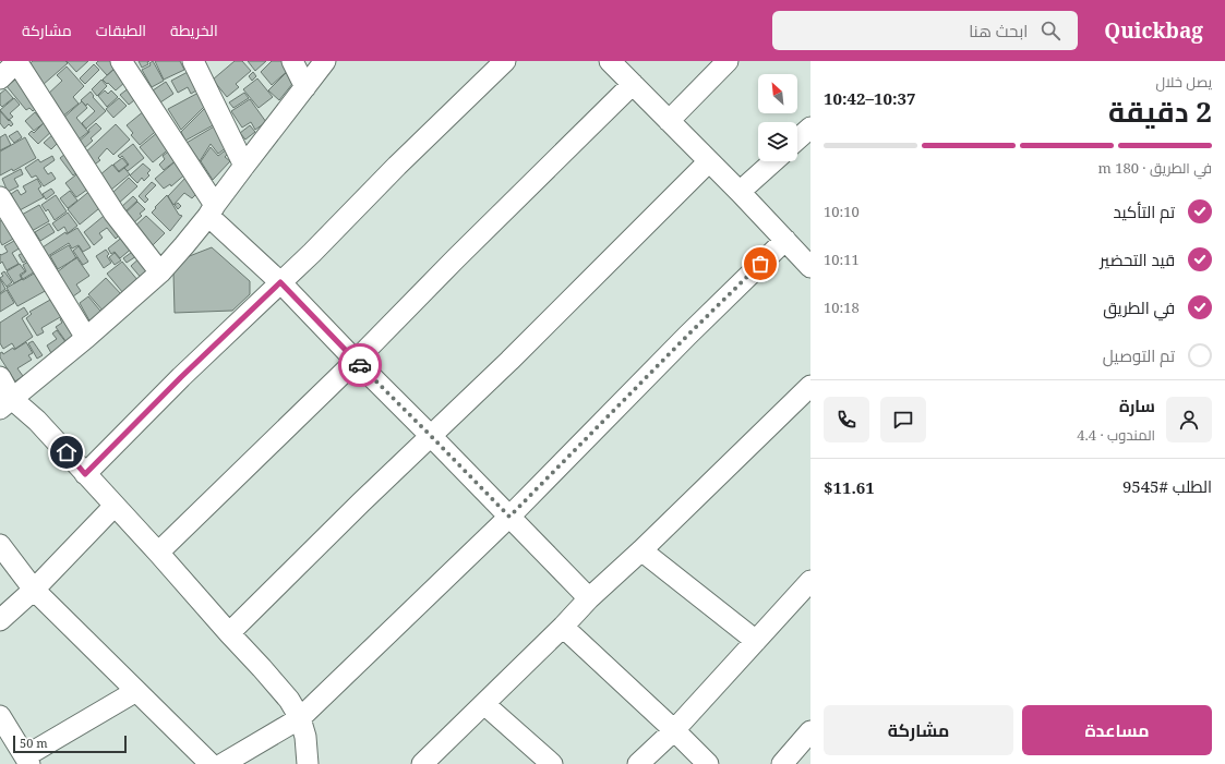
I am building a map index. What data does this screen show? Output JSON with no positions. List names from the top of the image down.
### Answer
{
  "scale_bar": "50 m",
  "north": "top left",
  "page": {
    "header": "Quickbag",
    "search": "ابحث هنا",
    "nav": ["الخريطة", "الطبقات", "مشاركة"],
    "heading": ["2 دقيقة", "يصل خلال", "10:37–10:42"],
    "panel": [
      "سارة",
      "المندوب · 4.4",
      "الطلب #9545",
      "$11.61"
    ],
    "bar": "في الطريق · 180 m",
    "list": [
      ["تم التأكيد", "10:10"],
      ["قيد التحضير", "10:11"],
      ["في الطريق", "10:18"],
      "تم التوصيل"
    ],
    "buttons": ["مساعدة", "مشاركة"],
    "scale": "50 m"
  }
}
